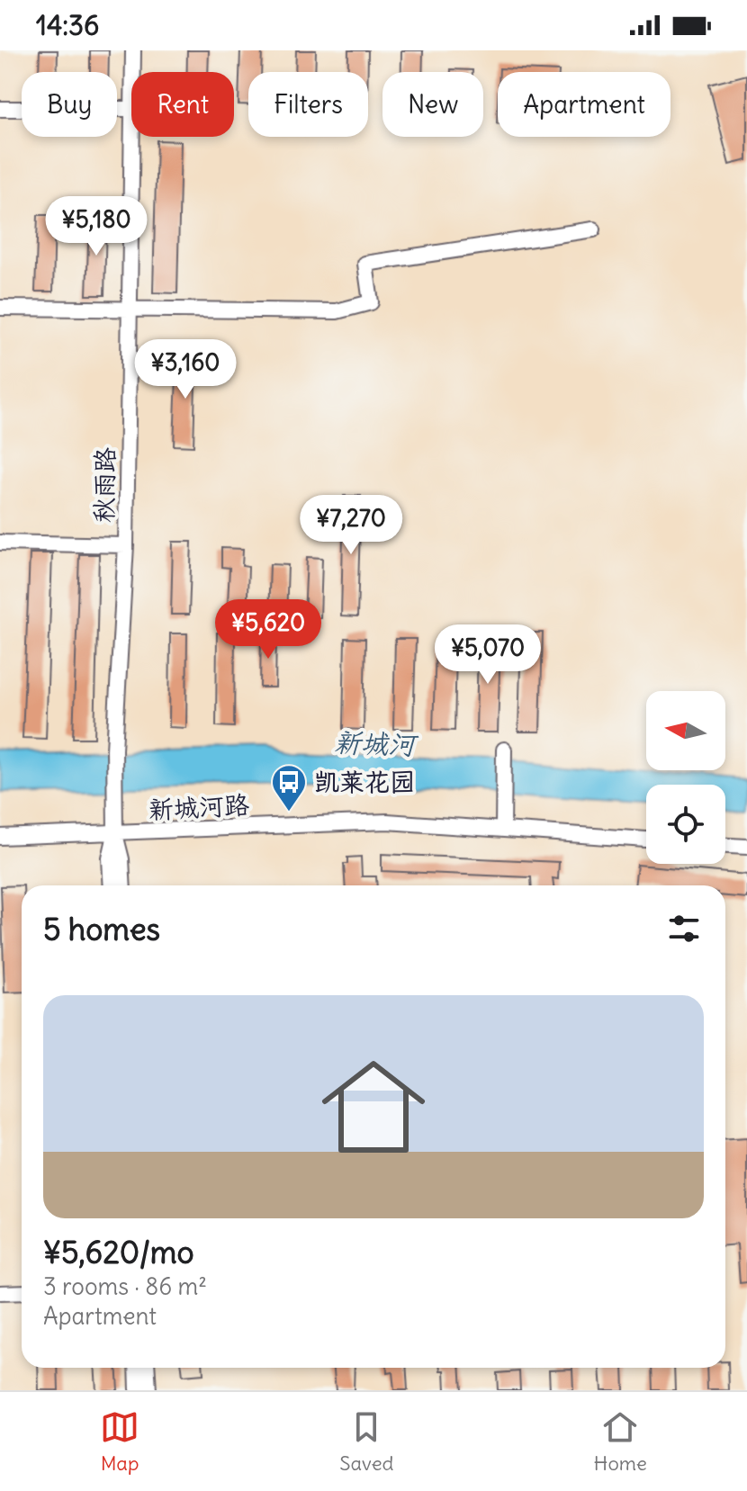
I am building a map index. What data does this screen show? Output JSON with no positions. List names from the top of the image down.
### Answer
{
  "streets": {
    "street": ["秋雨路", "新城河路"]
  },
  "crossings": [
    ["秋雨路", "新城河路"]
  ],
  "water": ["新城河"],
  "places": {
    "bus stop": ["凯莱花园"]
  },
  "north": "left",
  "page": {
    "status": "14:36",
    "chip": [
      "Buy",
      "Rent",
      "Filters",
      "New",
      "Apartment"
    ],
    "price": [
      "¥5,180",
      "¥3,160",
      "¥7,270",
      "¥5,620",
      "¥5,070"
    ],
    "heading": "5 homes",
    "list": [
      {
        "name": "¥5,620/mo",
        "note": "3 rooms · 86 m² · Apartment"
      }
    ],
    "tabs": ["Map", "Saved", "Home"]
  }
}
